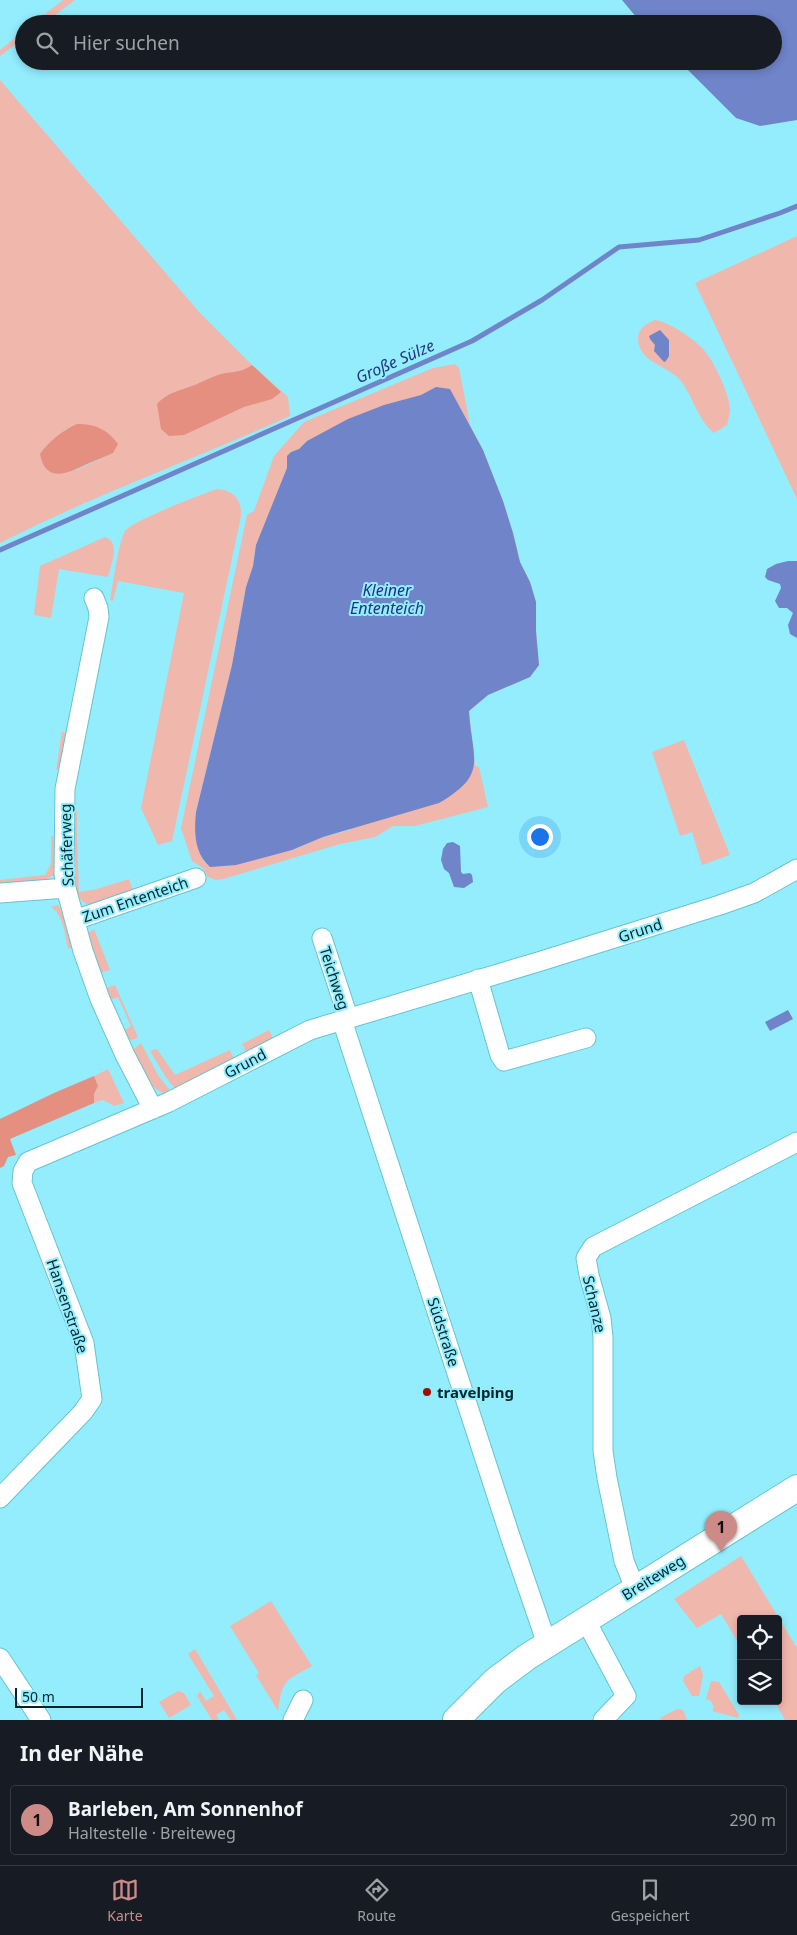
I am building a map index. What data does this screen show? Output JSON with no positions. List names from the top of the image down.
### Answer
{
  "streets": {
    "street": [
      "Schäferweg",
      "Zum Ententeich",
      "Grund",
      "Teichweg",
      "Schanze",
      "Hansenstraße",
      "Südstraße",
      "Breiteweg"
    ]
  },
  "crossings": [
    ["Schäferweg", "Zum Ententeich"],
    ["Schäferweg", "Grund"],
    ["Grund", "Teichweg"],
    ["Grund", "Hansenstraße"],
    ["Grund", "Südstraße"],
    ["Teichweg", "Südstraße"],
    ["Schanze", "Breiteweg"],
    ["Südstraße", "Breiteweg"]
  ],
  "water": ["Große Sülze", "Kleiner Ententeich"],
  "places": ["travelping"],
  "scale_bar": "50 m",
  "page": {
    "search": "Hier suchen",
    "pins": "1",
    "scale": "50 m",
    "heading": "In der Nähe",
    "list": [
      {
        "mark": "1",
        "name": "Barleben, Am Sonnenhof",
        "note": "Haltestelle · Breiteweg",
        "value": "290 m"
      }
    ],
    "nav": ["Karte", "Route", "Gespeichert"]
  }
}
